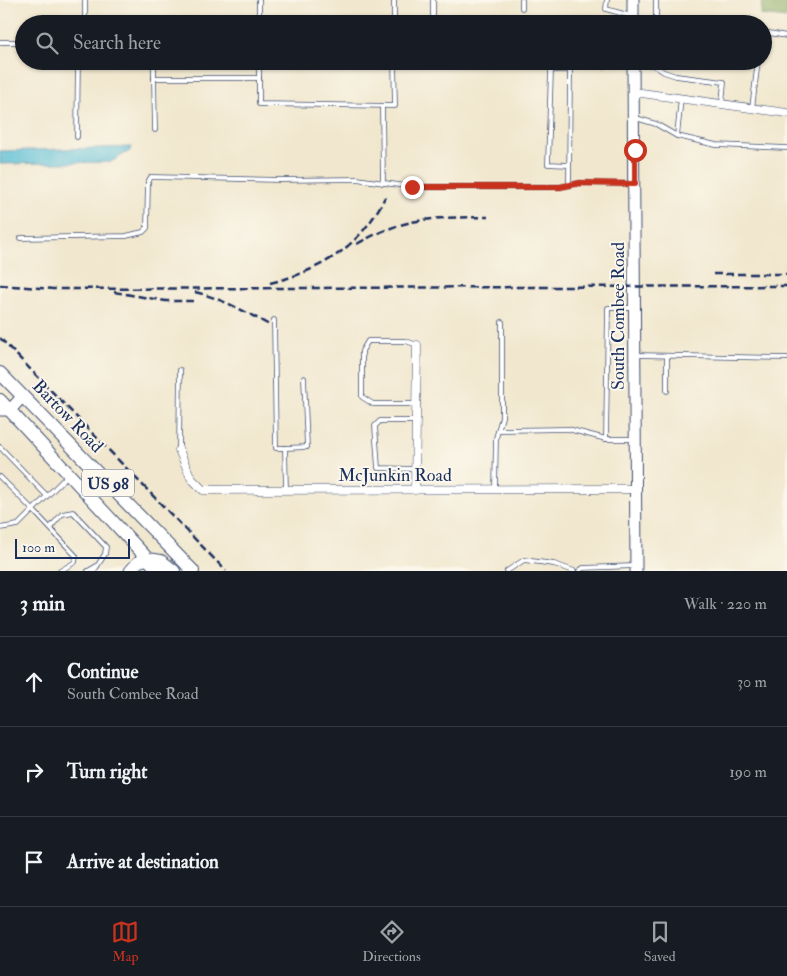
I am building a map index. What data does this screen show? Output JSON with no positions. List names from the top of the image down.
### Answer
{
  "streets": {
    "main road": ["South Combee Road", "Bartow Road", "US 98"],
    "street": ["McJunkin Road"]
  },
  "crossings": [
    ["South Combee Road", "McJunkin Road"]
  ],
  "scale_bar": "100 m",
  "page": {
    "search": "Search here",
    "scale": "100 m",
    "heading": ["3 min", "Walk · 220 m"],
    "list": [
      ["Continue", "South Combee Road", "30 m"],
      ["Turn right", "190 m"],
      "Arrive at destination"
    ],
    "nav": ["Map", "Directions", "Saved"]
  }
}
